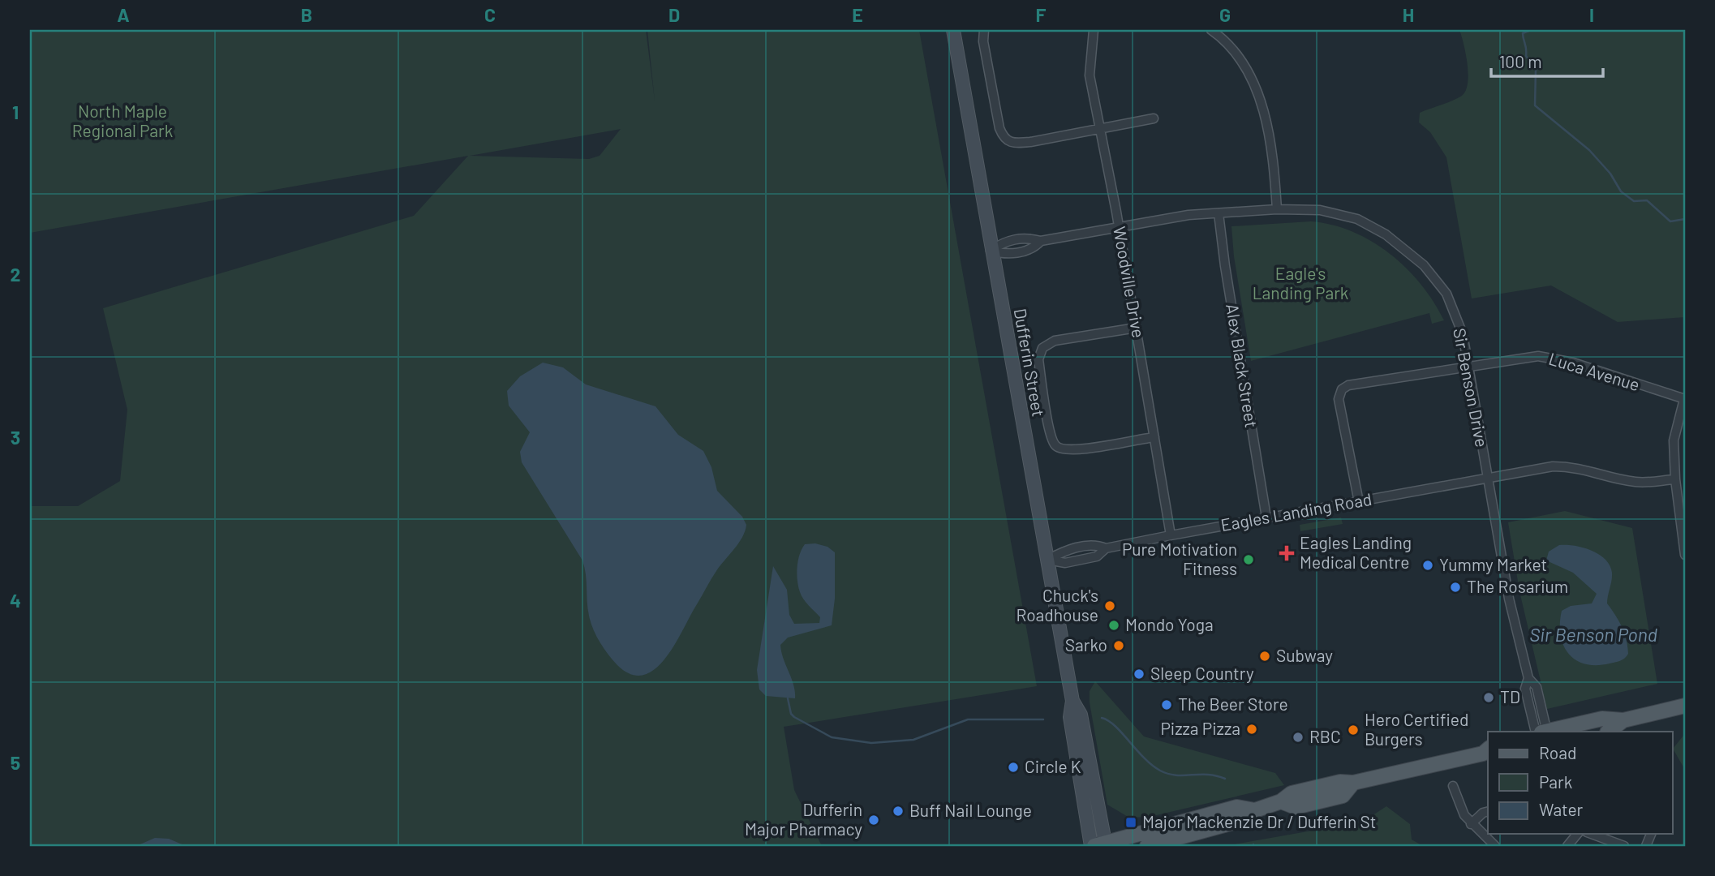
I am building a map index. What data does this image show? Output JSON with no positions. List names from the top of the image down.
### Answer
{
  "streets": {
    "main road": ["Dufferin Street"],
    "street": [
      "Woodville Drive",
      "Alex Black Street",
      "Luca Avenue",
      "Sir Benson Drive",
      "Eagles Landing Road"
    ]
  },
  "crossings": [
    ["Woodville Drive", "Sir Benson Drive"],
    ["Woodville Drive", "Eagles Landing Road"],
    ["Dufferin Street", "Sir Benson Drive"],
    ["Dufferin Street", "Eagles Landing Road"],
    ["Alex Black Street", "Sir Benson Drive"],
    ["Alex Black Street", "Eagles Landing Road"],
    ["Luca Avenue", "Sir Benson Drive"],
    ["Luca Avenue", "Eagles Landing Road"],
    ["Sir Benson Drive", "Eagles Landing Road"]
  ],
  "water": ["Sir Benson Pond"],
  "parks": ["North Maple Regional Park", "Eagle's Landing Park"],
  "places": {
    "health": ["Eagles Landing Medical Centre"],
    "other": [
      "Pure Motivation Fitness",
      "Yummy Market",
      "The Rosarium",
      "Chuck's Roadhouse",
      "Mondo Yoga",
      "Sarko",
      "Subway",
      "Sleep Country",
      "TD",
      "The Beer Store",
      "Pizza Pizza",
      "Hero Certified Burgers",
      "RBC",
      "Circle K",
      "Buff Nail Lounge",
      "Dufferin Major Pharmacy"
    ],
    "transit": ["Major Mackenzie Dr / Dufferin St"]
  },
  "legend": ["Road", "Park", "Water"],
  "scale_bar": "100 m",
  "grid": {
    "columns": [
      "A",
      "B",
      "C",
      "D",
      "E",
      "F",
      "G",
      "H",
      "I"
    ],
    "rows": [
      "1",
      "2",
      "3",
      "4",
      "5"
    ]
  }
}
